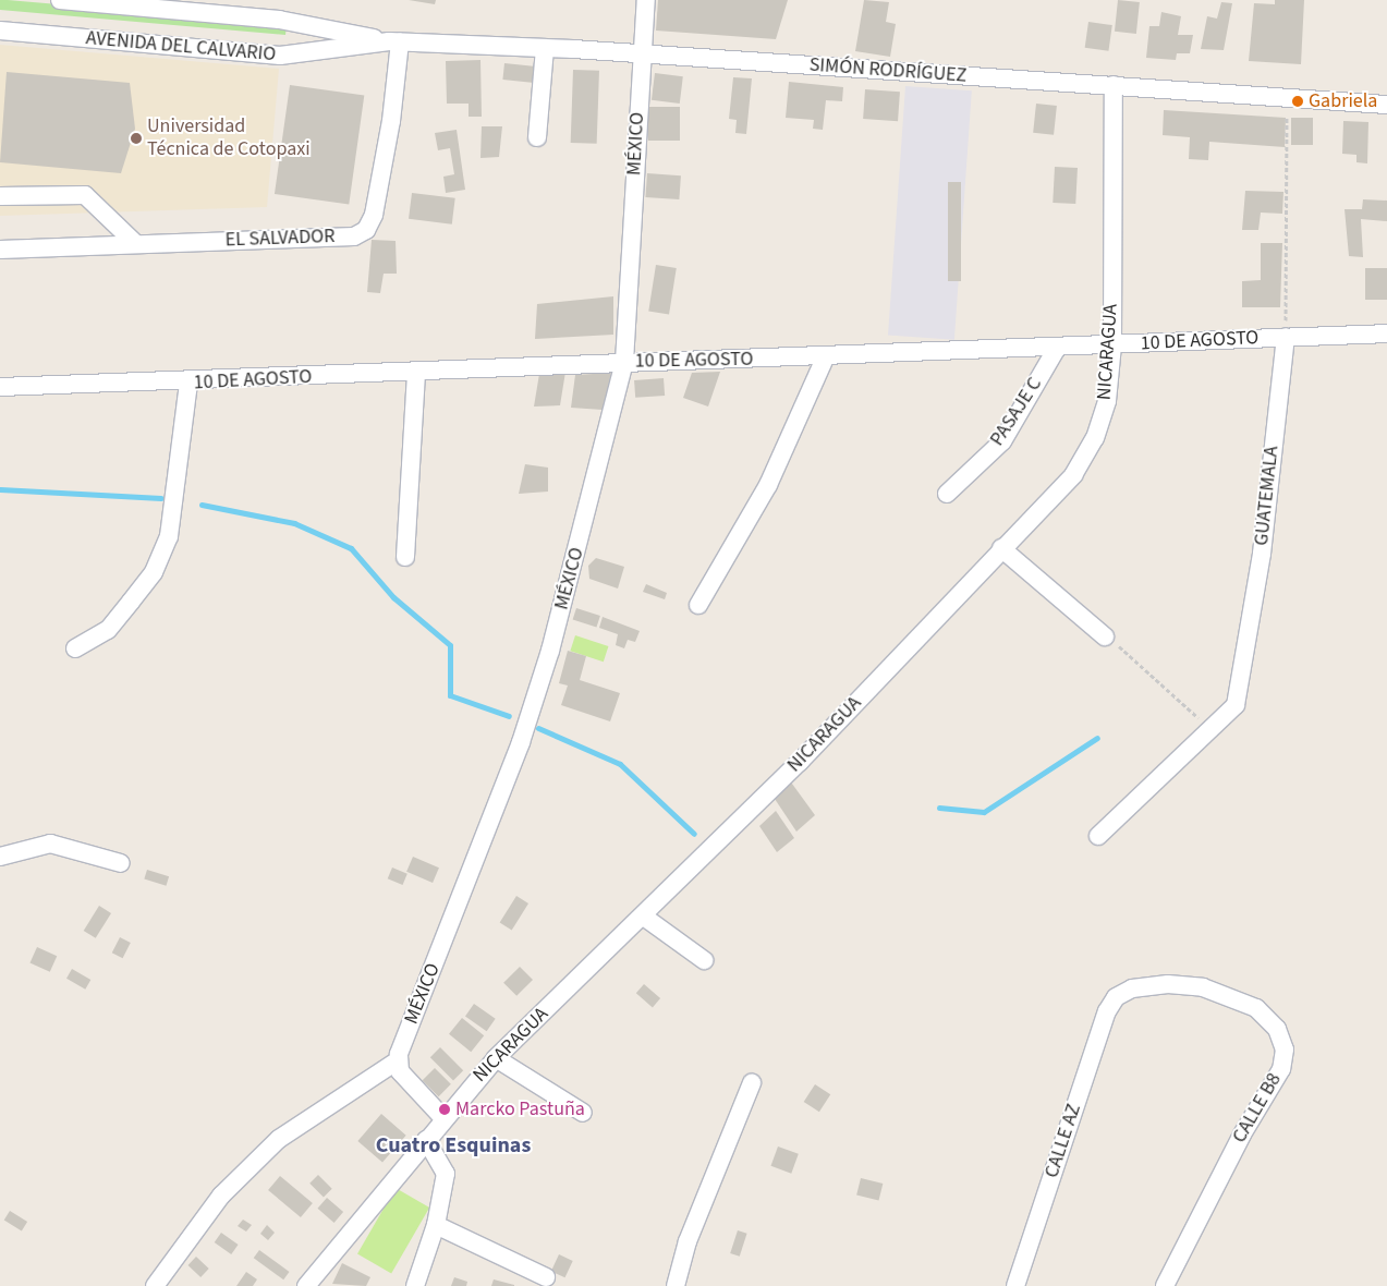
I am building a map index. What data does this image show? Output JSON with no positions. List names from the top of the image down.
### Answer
{
  "streets": {
    "street": [
      "AVENIDA DEL CALVARIO",
      "SIMÓN RODRÍGUEZ",
      "MÉXICO",
      "EL SALVADOR",
      "10 DE AGOSTO",
      "NICARAGUA",
      "PASAJE C",
      "GUATEMALA",
      "CALLE B8",
      "CALLE AZ"
    ]
  },
  "crossings": [
    ["AVENIDA DEL CALVARIO", "SIMÓN RODRÍGUEZ"],
    ["AVENIDA DEL CALVARIO", "EL SALVADOR"],
    ["SIMÓN RODRÍGUEZ", "MÉXICO"],
    ["SIMÓN RODRÍGUEZ", "EL SALVADOR"],
    ["SIMÓN RODRÍGUEZ", "NICARAGUA"],
    ["MÉXICO", "10 DE AGOSTO"],
    ["10 DE AGOSTO", "NICARAGUA"],
    ["10 DE AGOSTO", "PASAJE C"],
    ["10 DE AGOSTO", "GUATEMALA"],
    ["CALLE B8", "CALLE AZ"]
  ],
  "districts": ["Cuatro Esquinas"],
  "places": ["Gabriela", "Universidad Técnica de Cotopaxi", "Marcko Pastuña"]
}
